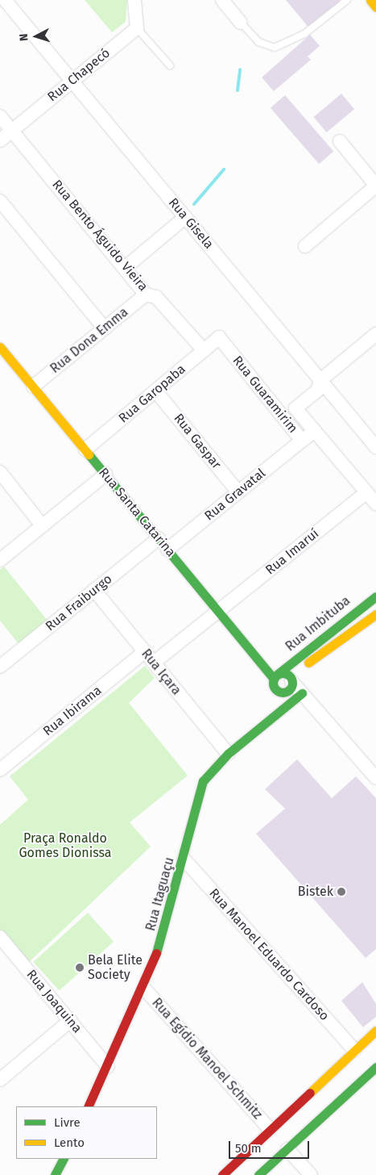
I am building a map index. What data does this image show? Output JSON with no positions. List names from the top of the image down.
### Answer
{
  "streets": {
    "main road": ["Rua Santa Catarina", "Rua Imbituba", "Rua Itaguaçu"],
    "street": [
      "Rua Chapecó",
      "Rua Gisela",
      "Rua Bento Águido Vieira",
      "Rua Dona Emma",
      "Rua Garopaba",
      "Rua Guaramirim",
      "Rua Gaspar",
      "Rua Gravatal",
      "Rua Imaruí",
      "Rua Fraiburgo",
      "Rua Içara",
      "Rua Ibirama",
      "Rua Manoel Eduardo Cardoso",
      "Rua Joaquina",
      "Rua Egídio Manoel Schmitz"
    ]
  },
  "crossings": [
    ["Rua Chapecó", "Rua Gisela"],
    ["Rua Chapecó", "Rua Bento Águido Vieira"],
    ["Rua Bento Águido Vieira", "Rua Dona Emma"],
    ["Rua Bento Águido Vieira", "Rua Garopaba"],
    ["Rua Dona Emma", "Rua Santa Catarina"],
    ["Rua Garopaba", "Rua Guaramirim"],
    ["Rua Garopaba", "Rua Gaspar"],
    ["Rua Garopaba", "Rua Santa Catarina"],
    ["Rua Guaramirim", "Rua Gravatal"],
    ["Rua Guaramirim", "Rua Imaruí"],
    ["Rua Gaspar", "Rua Gravatal"],
    ["Rua Gravatal", "Rua Santa Catarina"],
    ["Rua Santa Catarina", "Rua Imaruí"],
    ["Rua Santa Catarina", "Rua Fraiburgo"],
    ["Rua Santa Catarina", "Rua Imbituba"],
    ["Rua Imaruí", "Rua Içara"],
    ["Rua Fraiburgo", "Rua Içara"],
    ["Rua Içara", "Rua Ibirama"],
    ["Rua Içara", "Rua Itaguaçu"],
    ["Rua Itaguaçu", "Rua Manoel Eduardo Cardoso"],
    ["Rua Itaguaçu", "Rua Joaquina"],
    ["Rua Itaguaçu", "Rua Egídio Manoel Schmitz"]
  ],
  "parks": ["Praça Ronaldo Gomes Dionissa"],
  "places": ["Bistek", "Bela Elite Society"],
  "legend": ["Livre", "Lento"],
  "scale_bar": "50 m",
  "north": "left"
}
